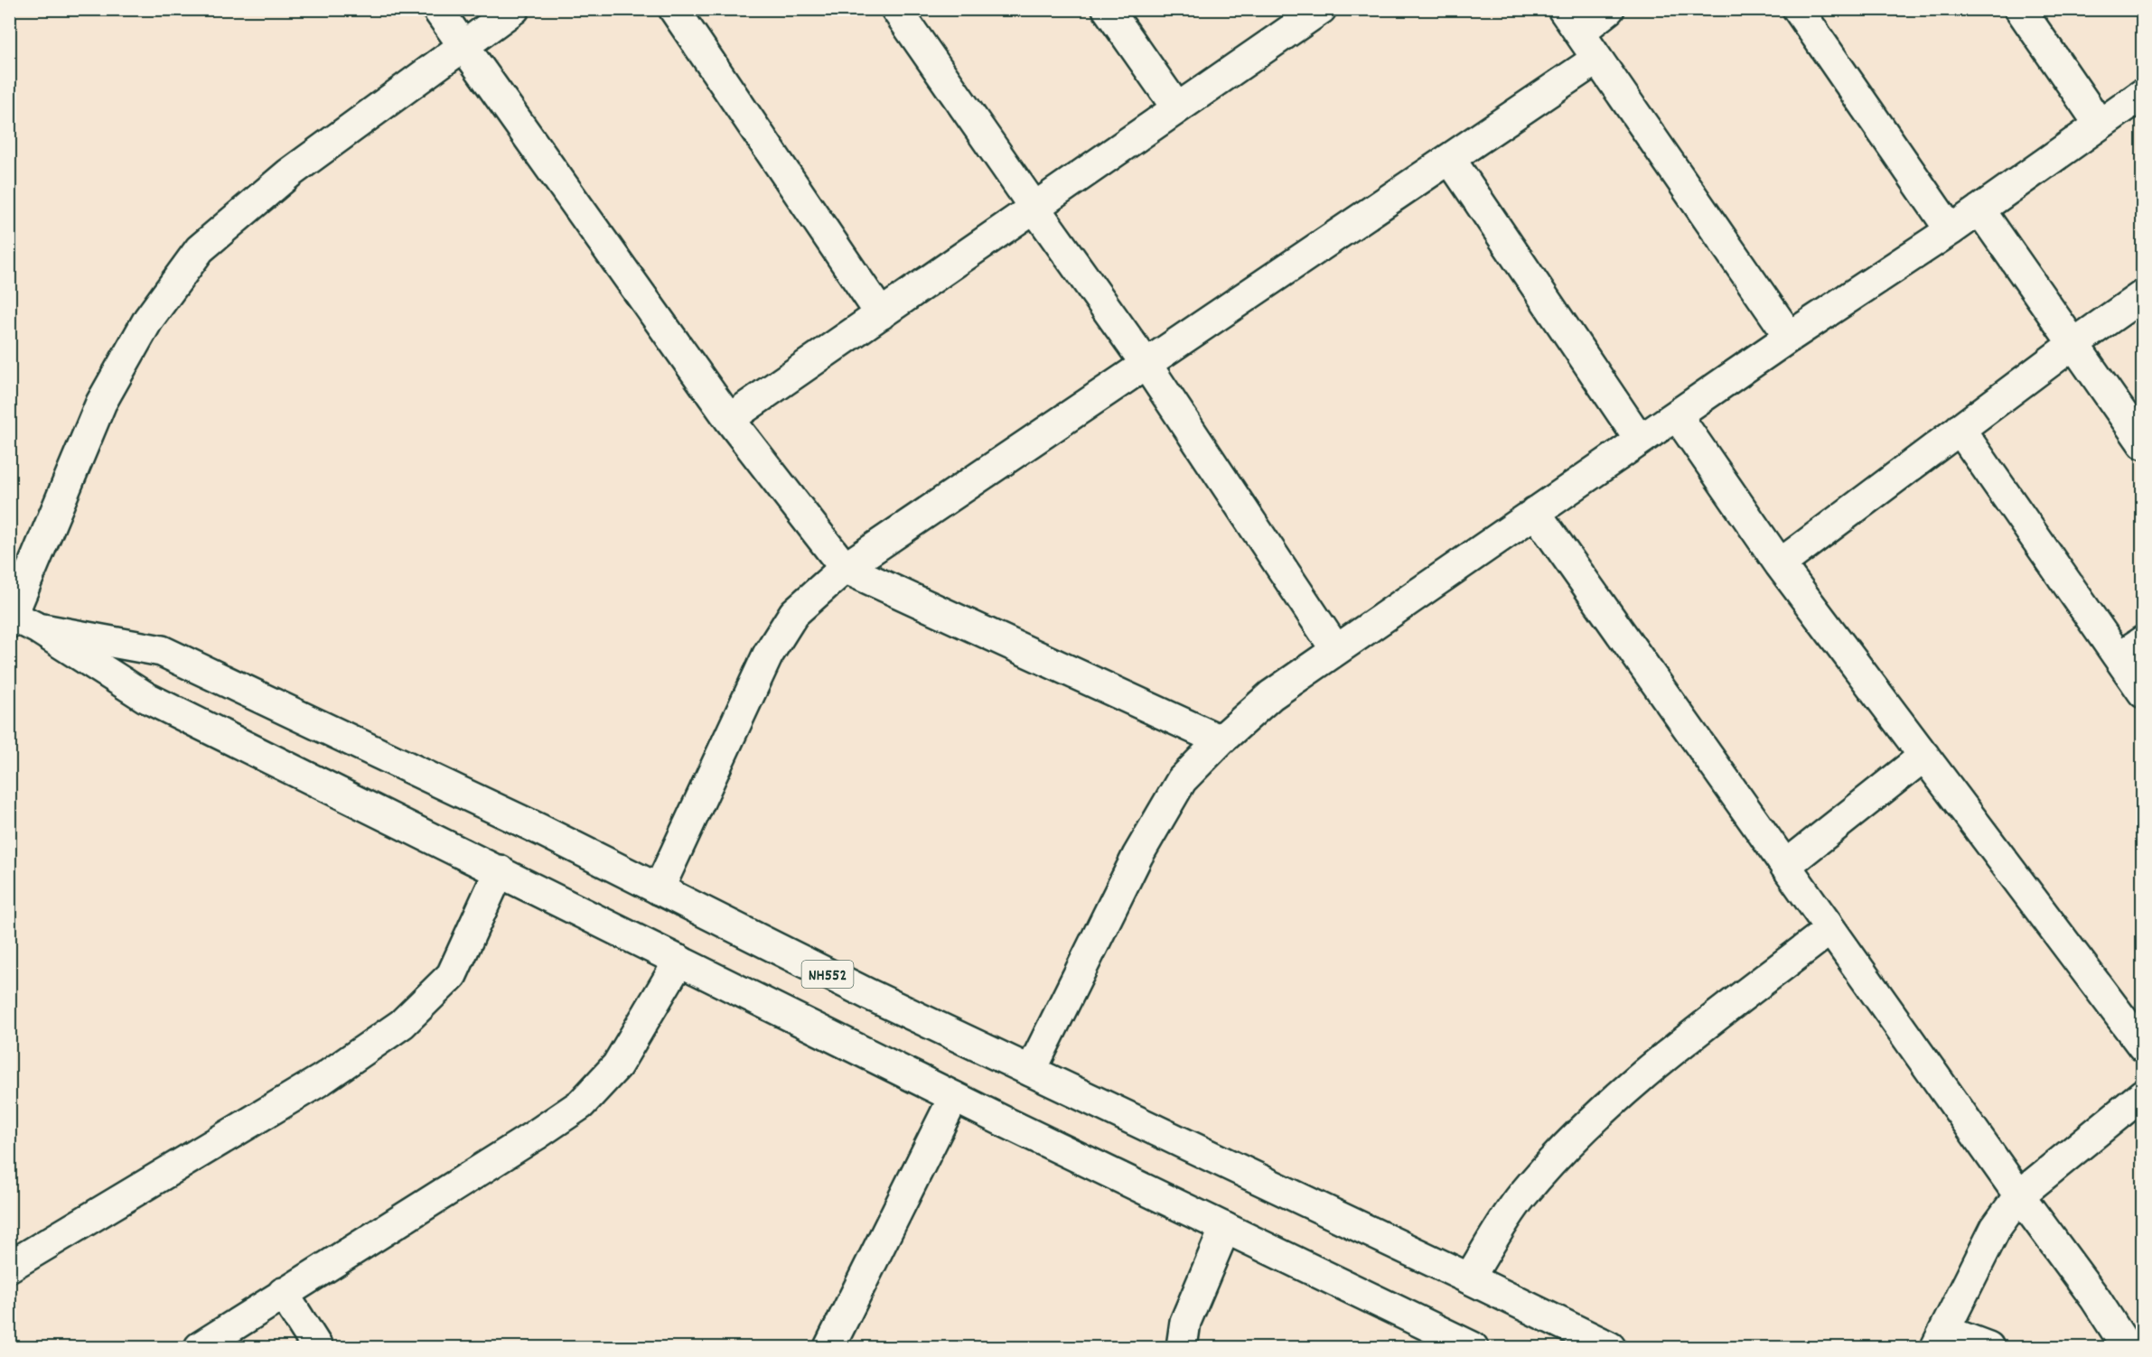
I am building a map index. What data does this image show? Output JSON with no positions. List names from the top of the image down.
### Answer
{
  "streets": {
    "main road": ["NH552"]
  }
}
